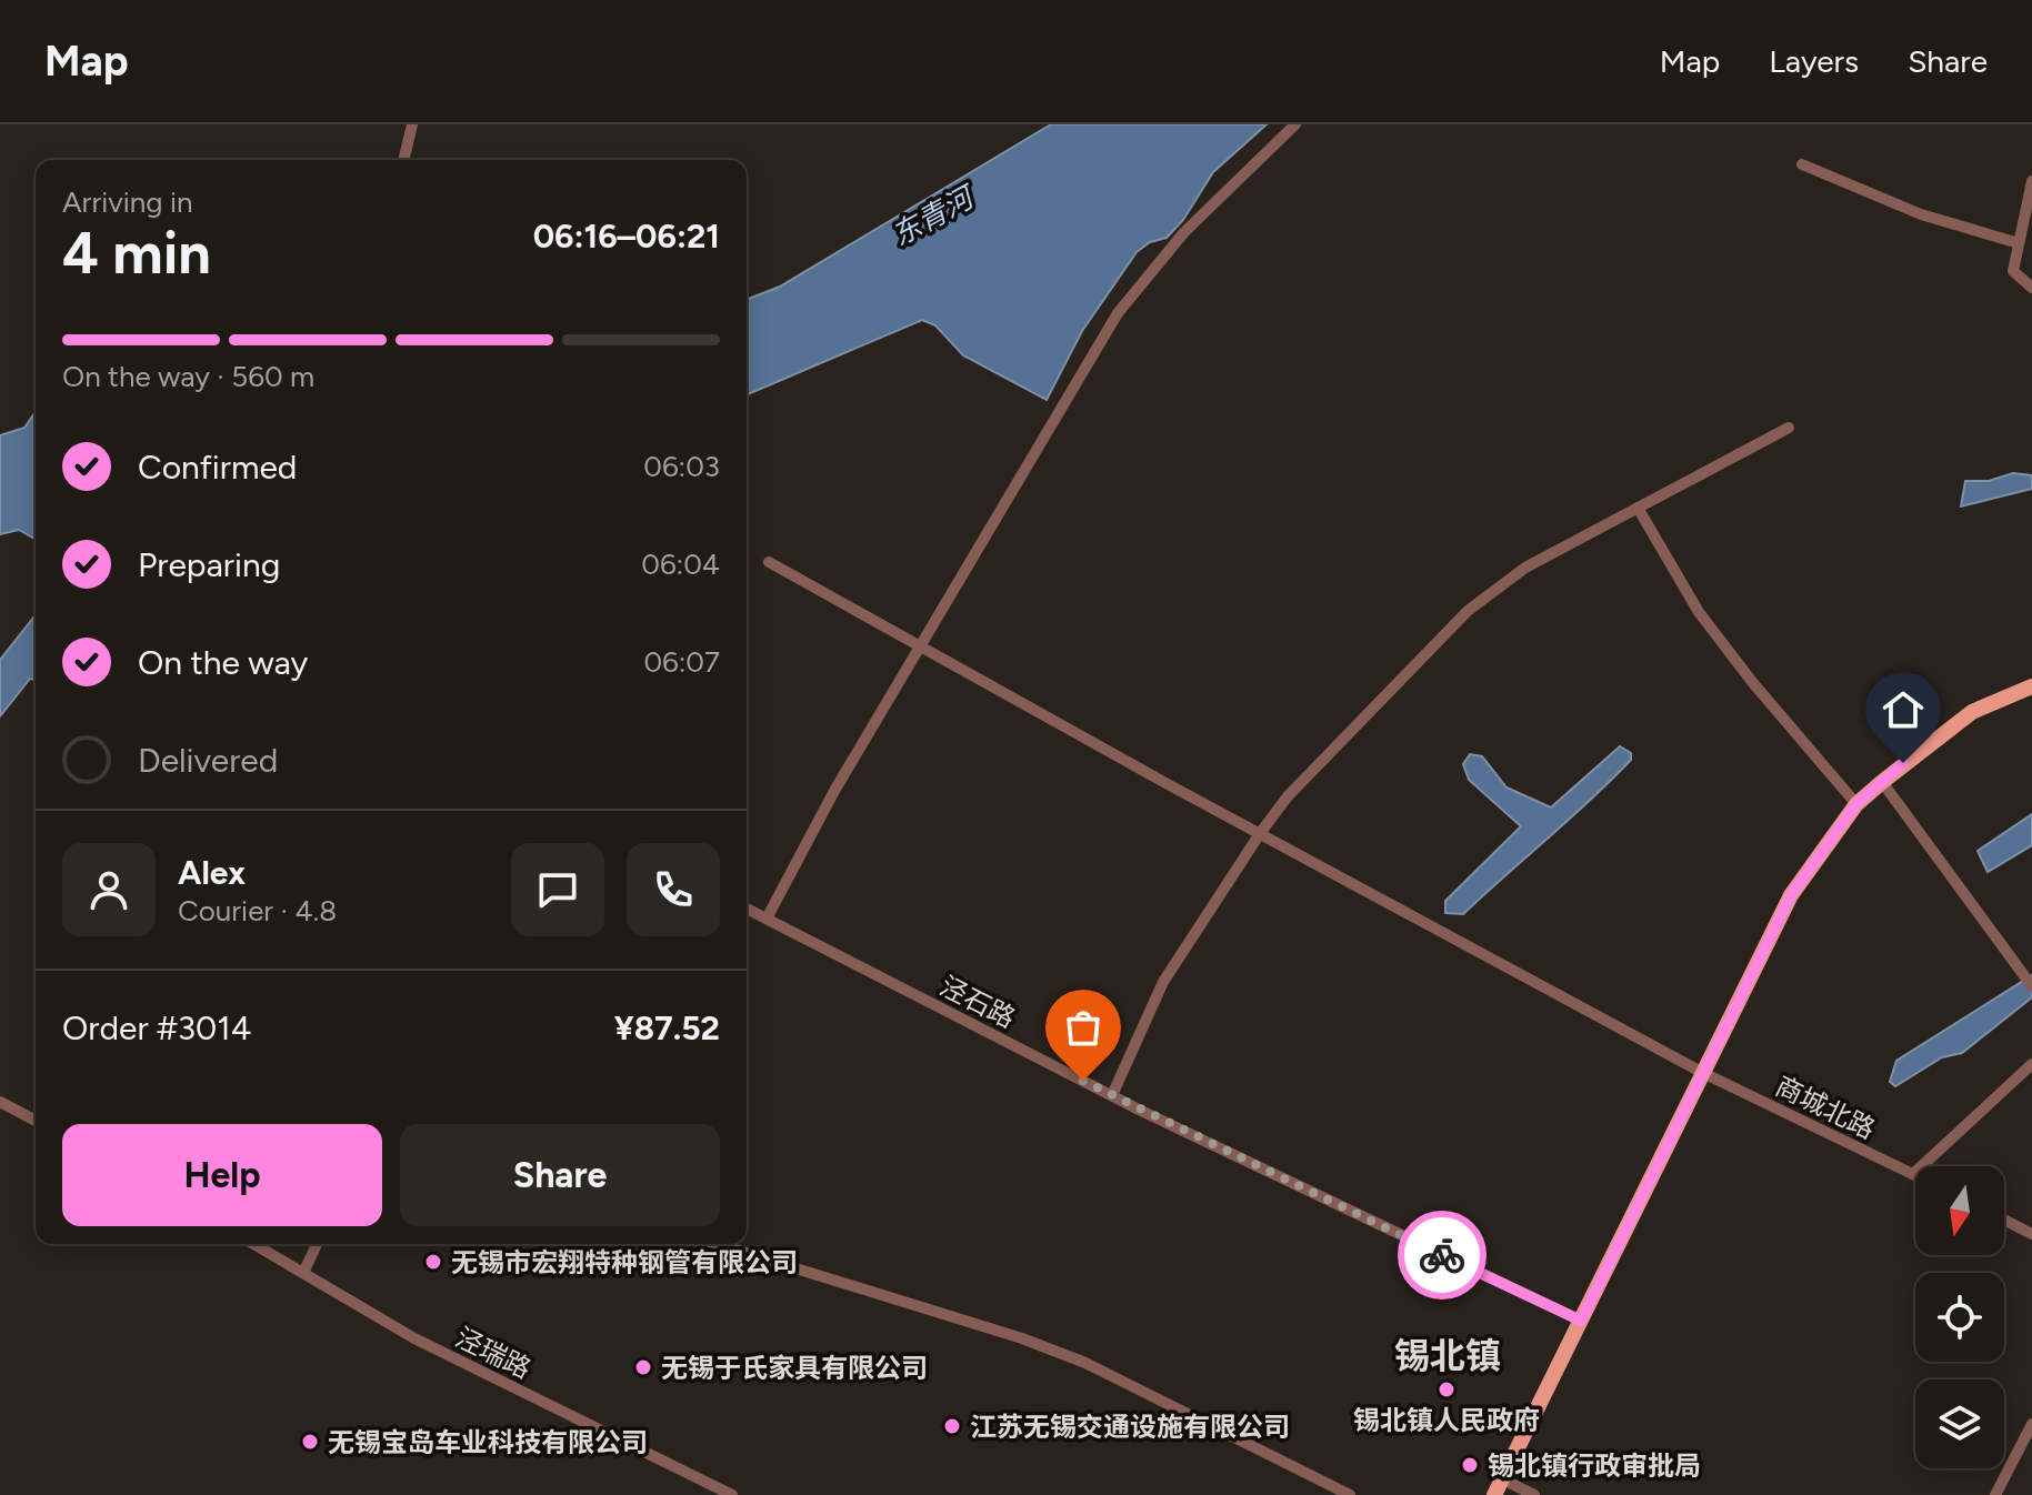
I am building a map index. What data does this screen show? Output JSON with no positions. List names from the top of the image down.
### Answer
{
  "streets": {
    "street": ["泾石路", "商城北路", "泾瑞路"]
  },
  "districts": ["锡北镇"],
  "water": ["东青河"],
  "places": [
    "无锡市宏翔特种钢管有限公司",
    "无锡于氏家具有限公司",
    "锡北镇人民政府",
    "江苏无锡交通设施有限公司",
    "无锡宝岛车业科技有限公司",
    "锡北镇行政审批局"
  ],
  "north": "bottom",
  "page": {
    "header": "Map",
    "nav": ["Map", "Layers", "Share"],
    "heading": ["4 min", "Arriving in", "06:16–06:21"],
    "panel": [
      "Alex",
      "Courier · 4.8",
      "Order #3014",
      "¥87.52"
    ],
    "bar": "On the way · 560 m",
    "list": [
      ["Confirmed", "06:03"],
      ["Preparing", "06:04"],
      ["On the way", "06:07"],
      "Delivered"
    ],
    "buttons": ["Help", "Share"]
  }
}
